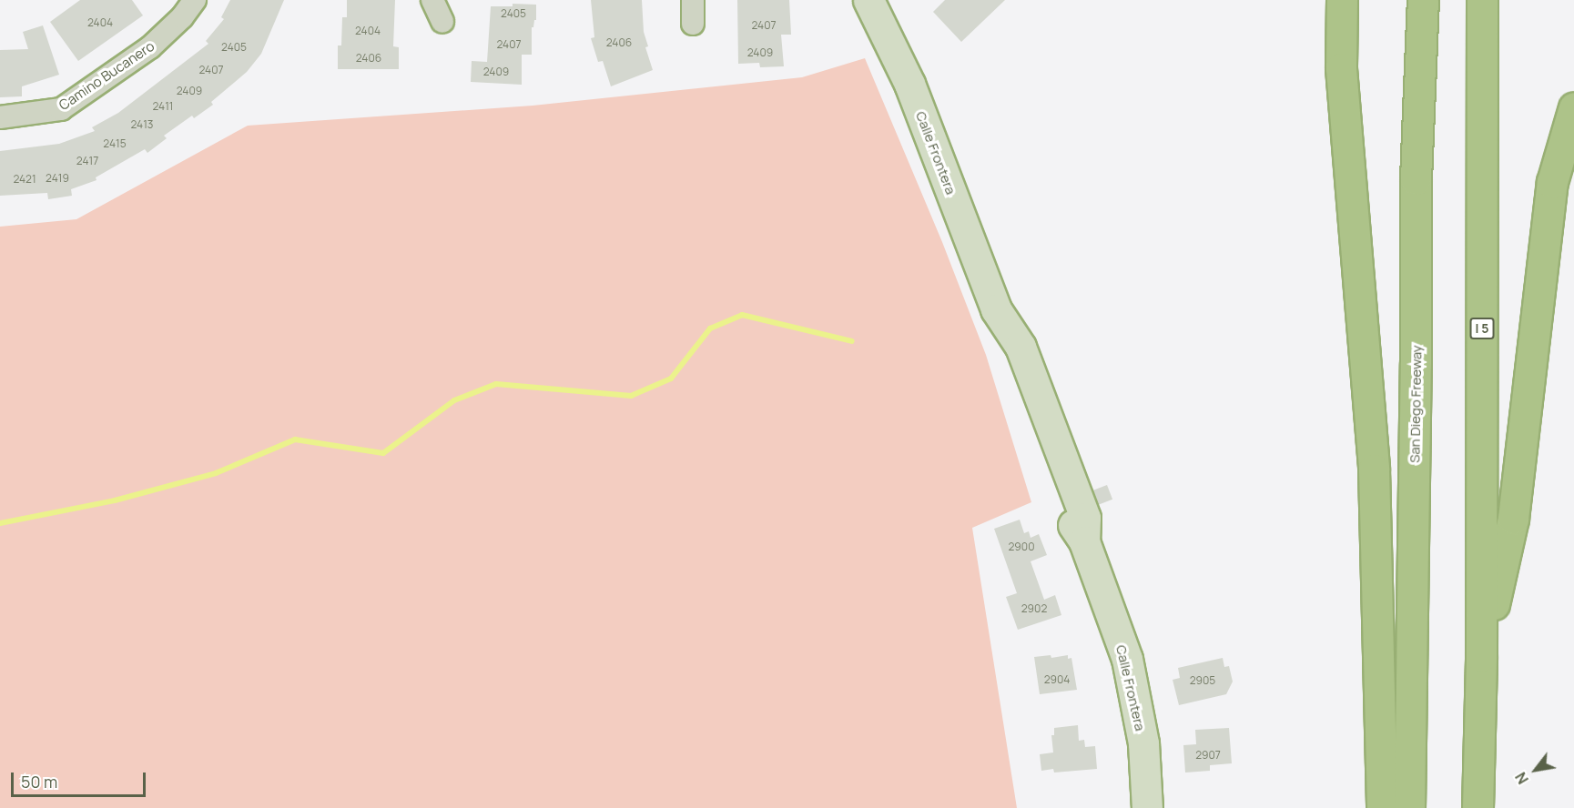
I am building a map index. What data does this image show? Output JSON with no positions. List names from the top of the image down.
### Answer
{
  "streets": {
    "highway": ["I 5", "San Diego Freeway"],
    "street": ["Camino Bucanero", "Calle Frontera"]
  },
  "house_numbers": [
    "2405",
    "2404",
    "2407",
    "2404",
    "2406",
    "2407",
    "2405",
    "2409",
    "2406",
    "2407",
    "2409",
    "2409",
    "2411",
    "2413",
    "2415",
    "2417",
    "2419",
    "2421",
    "2900",
    "2902",
    "2904",
    "2905",
    "2907"
  ],
  "scale_bar": "50 m",
  "north": "bottom left"
}
